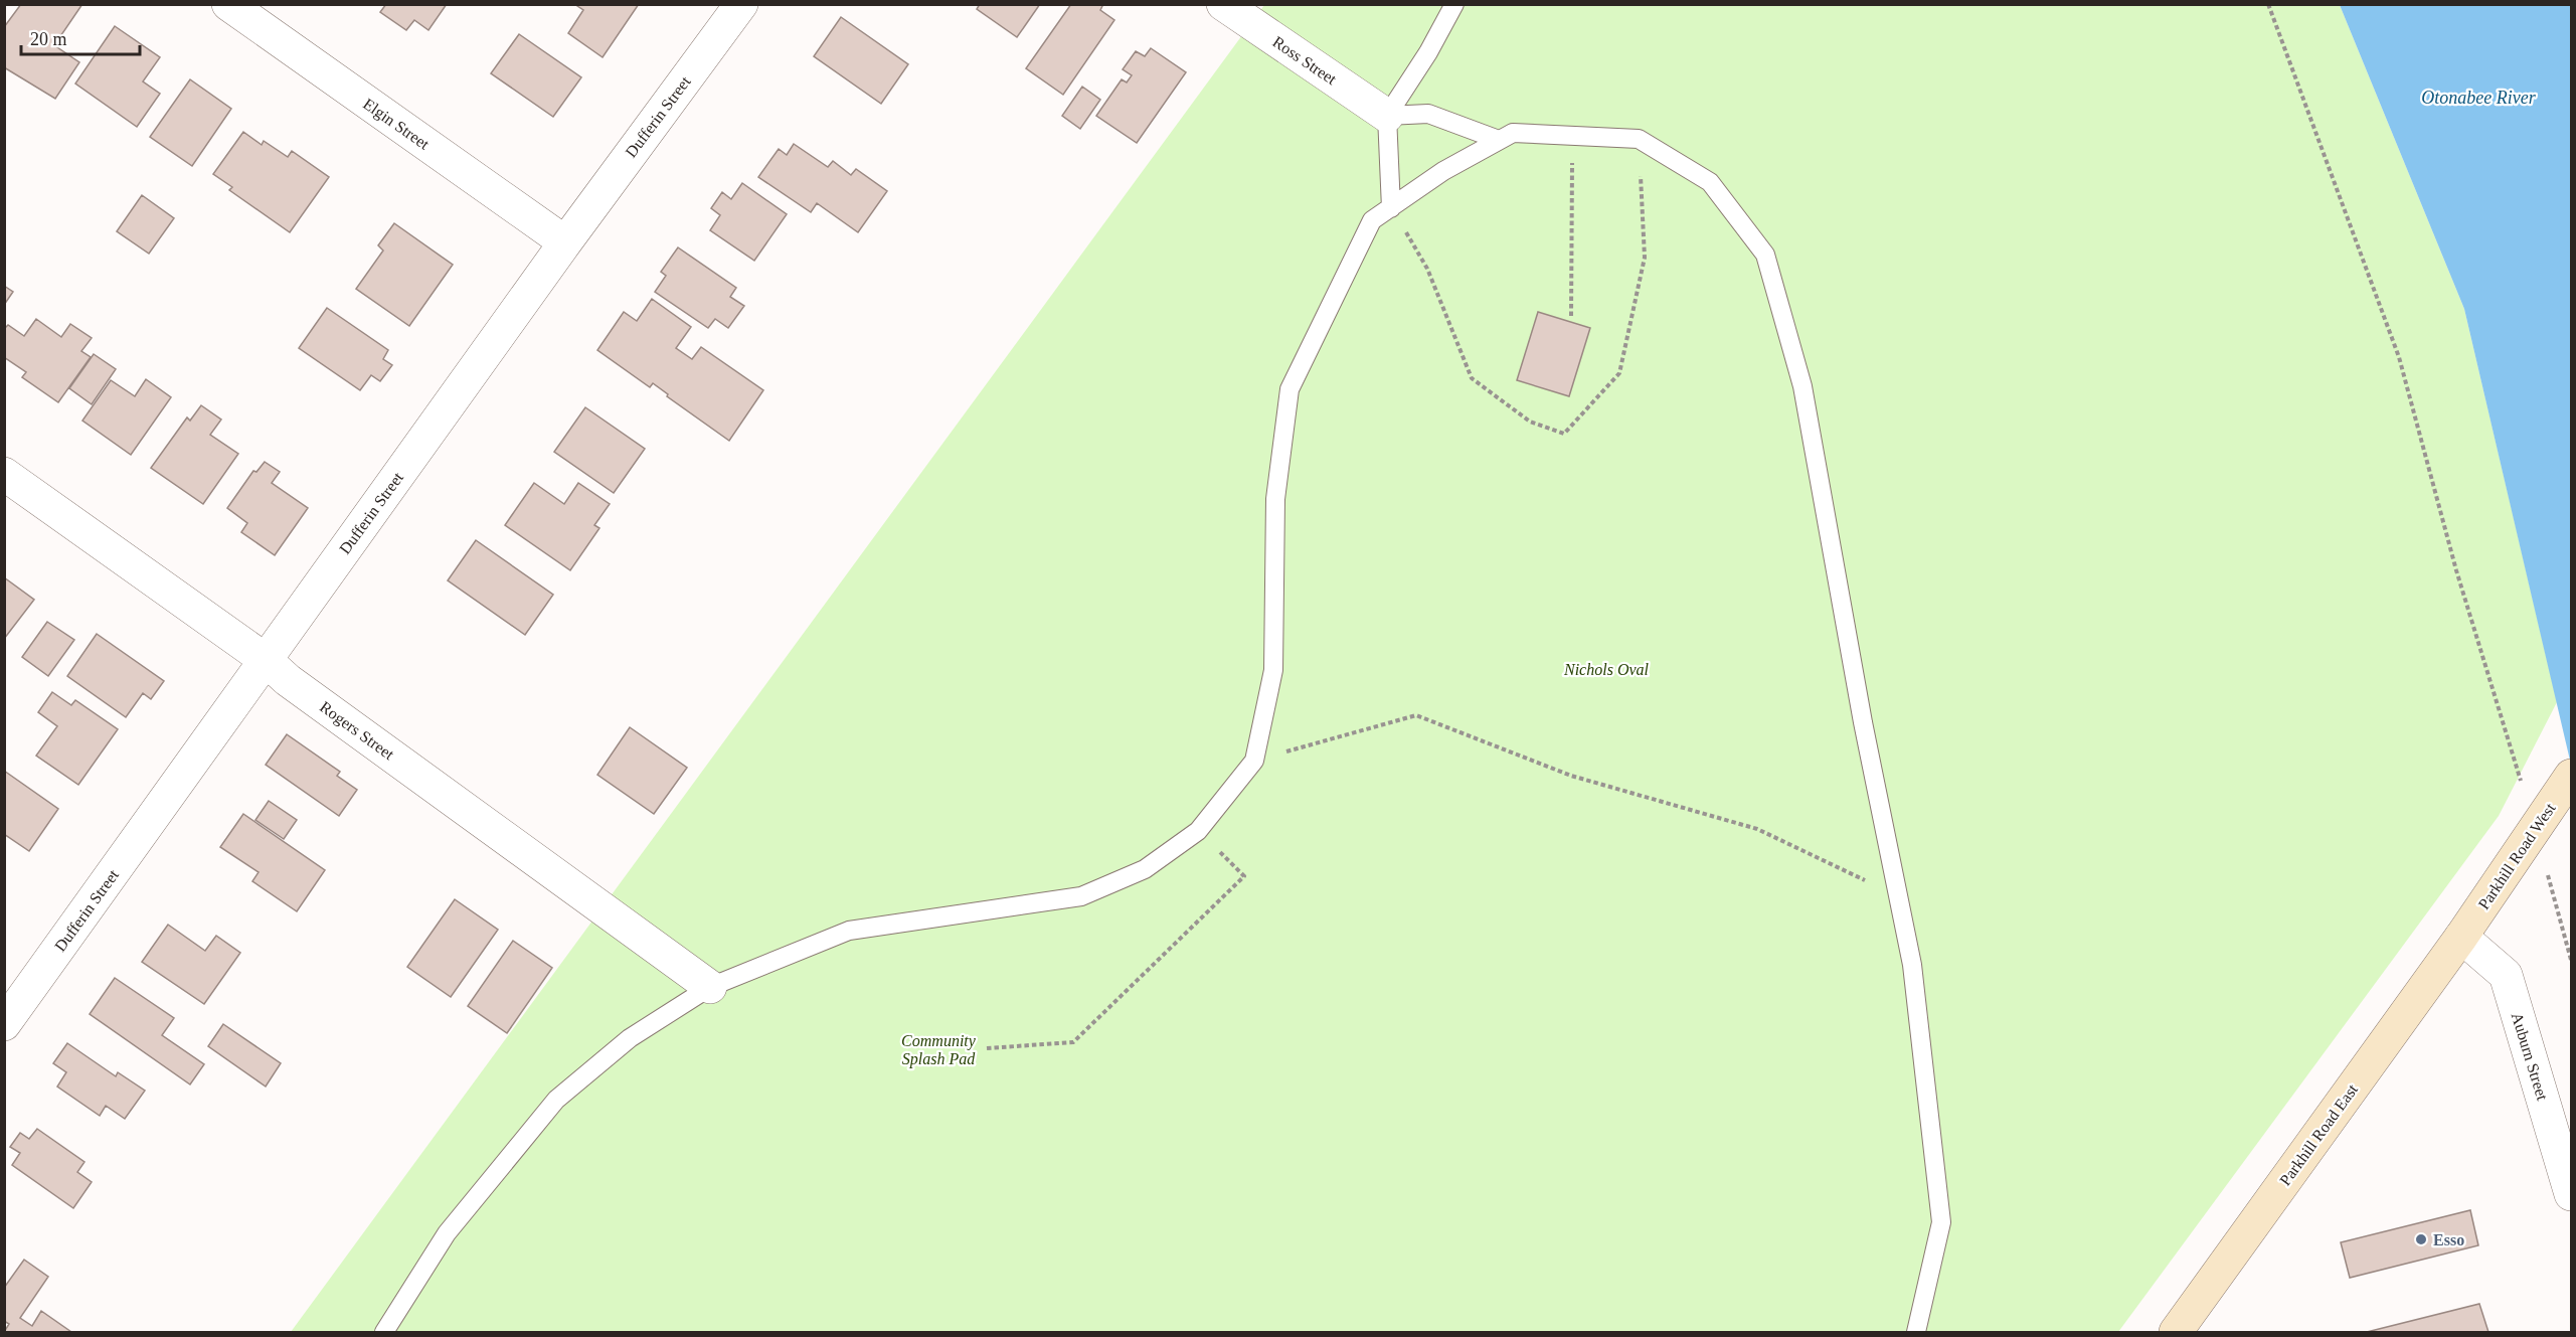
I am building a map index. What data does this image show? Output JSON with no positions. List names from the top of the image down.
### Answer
{
  "streets": {
    "main road": ["Parkhill Road West", "Parkhill Road East"],
    "street": [
      "Ross Street",
      "Dufferin Street",
      "Elgin Street",
      "Rogers Street",
      "Auburn Street"
    ]
  },
  "crossings": [
    ["Dufferin Street", "Elgin Street"],
    ["Dufferin Street", "Rogers Street"],
    ["Parkhill Road West", "Auburn Street"],
    ["Parkhill Road West", "Parkhill Road East"],
    ["Auburn Street", "Parkhill Road East"]
  ],
  "water": ["Otonabee River"],
  "parks": ["Nichols Oval", "Community Splash Pad"],
  "places": ["Esso"],
  "scale_bar": "20 m"
}
